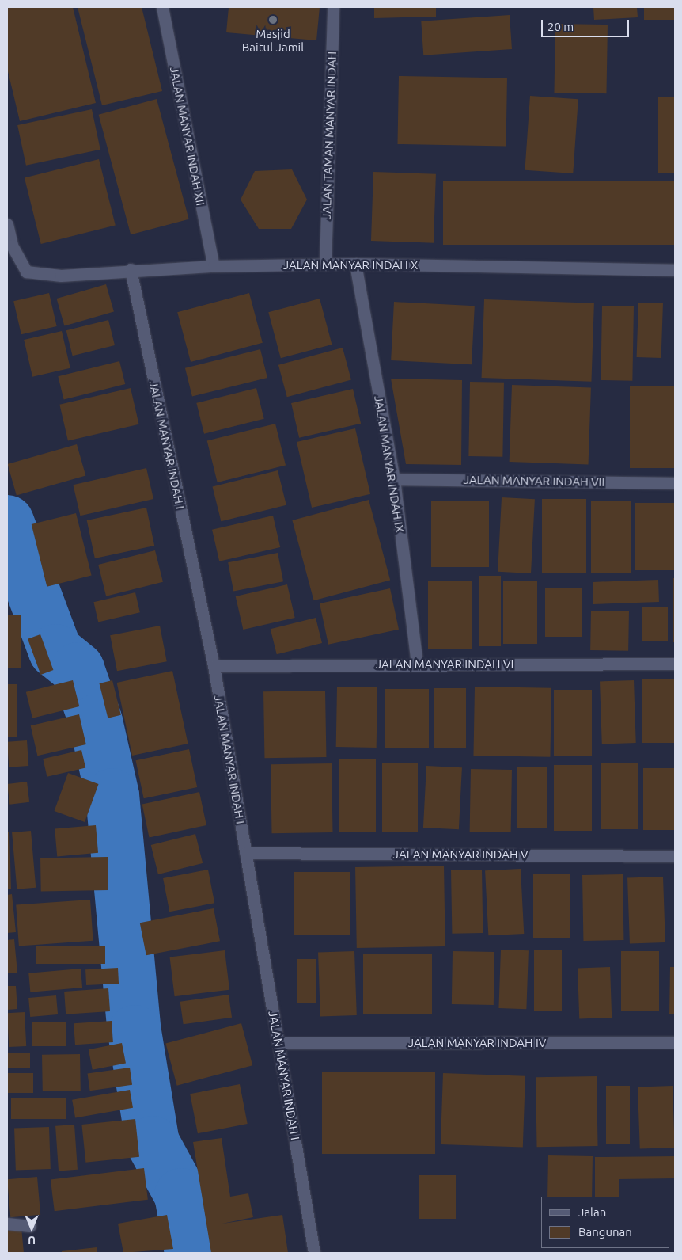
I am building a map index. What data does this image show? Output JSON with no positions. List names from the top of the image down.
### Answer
{
  "streets": {
    "street": [
      "JALAN TAMAN MANYAR INDAH",
      "JALAN MANYAR INDAH XII",
      "JALAN MANYAR INDAH X",
      "JALAN MANYAR INDAH I",
      "JALAN MANYAR INDAH IX",
      "JALAN MANYAR INDAH VII",
      "JALAN MANYAR INDAH VI",
      "JALAN MANYAR INDAH V",
      "JALAN MANYAR INDAH IV"
    ]
  },
  "crossings": [
    ["JALAN TAMAN MANYAR INDAH", "JALAN MANYAR INDAH X"],
    ["JALAN MANYAR INDAH XII", "JALAN MANYAR INDAH X"],
    ["JALAN MANYAR INDAH X", "JALAN MANYAR INDAH I"],
    ["JALAN MANYAR INDAH X", "JALAN MANYAR INDAH IX"],
    ["JALAN MANYAR INDAH I", "JALAN MANYAR INDAH VI"],
    ["JALAN MANYAR INDAH I", "JALAN MANYAR INDAH V"],
    ["JALAN MANYAR INDAH I", "JALAN MANYAR INDAH IV"],
    ["JALAN MANYAR INDAH IX", "JALAN MANYAR INDAH VII"],
    ["JALAN MANYAR INDAH IX", "JALAN MANYAR INDAH VI"]
  ],
  "places": ["Masjid Baitul Jamil"],
  "legend": ["Jalan", "Bangunan"],
  "scale_bar": "20 m",
  "north": "bottom"
}
